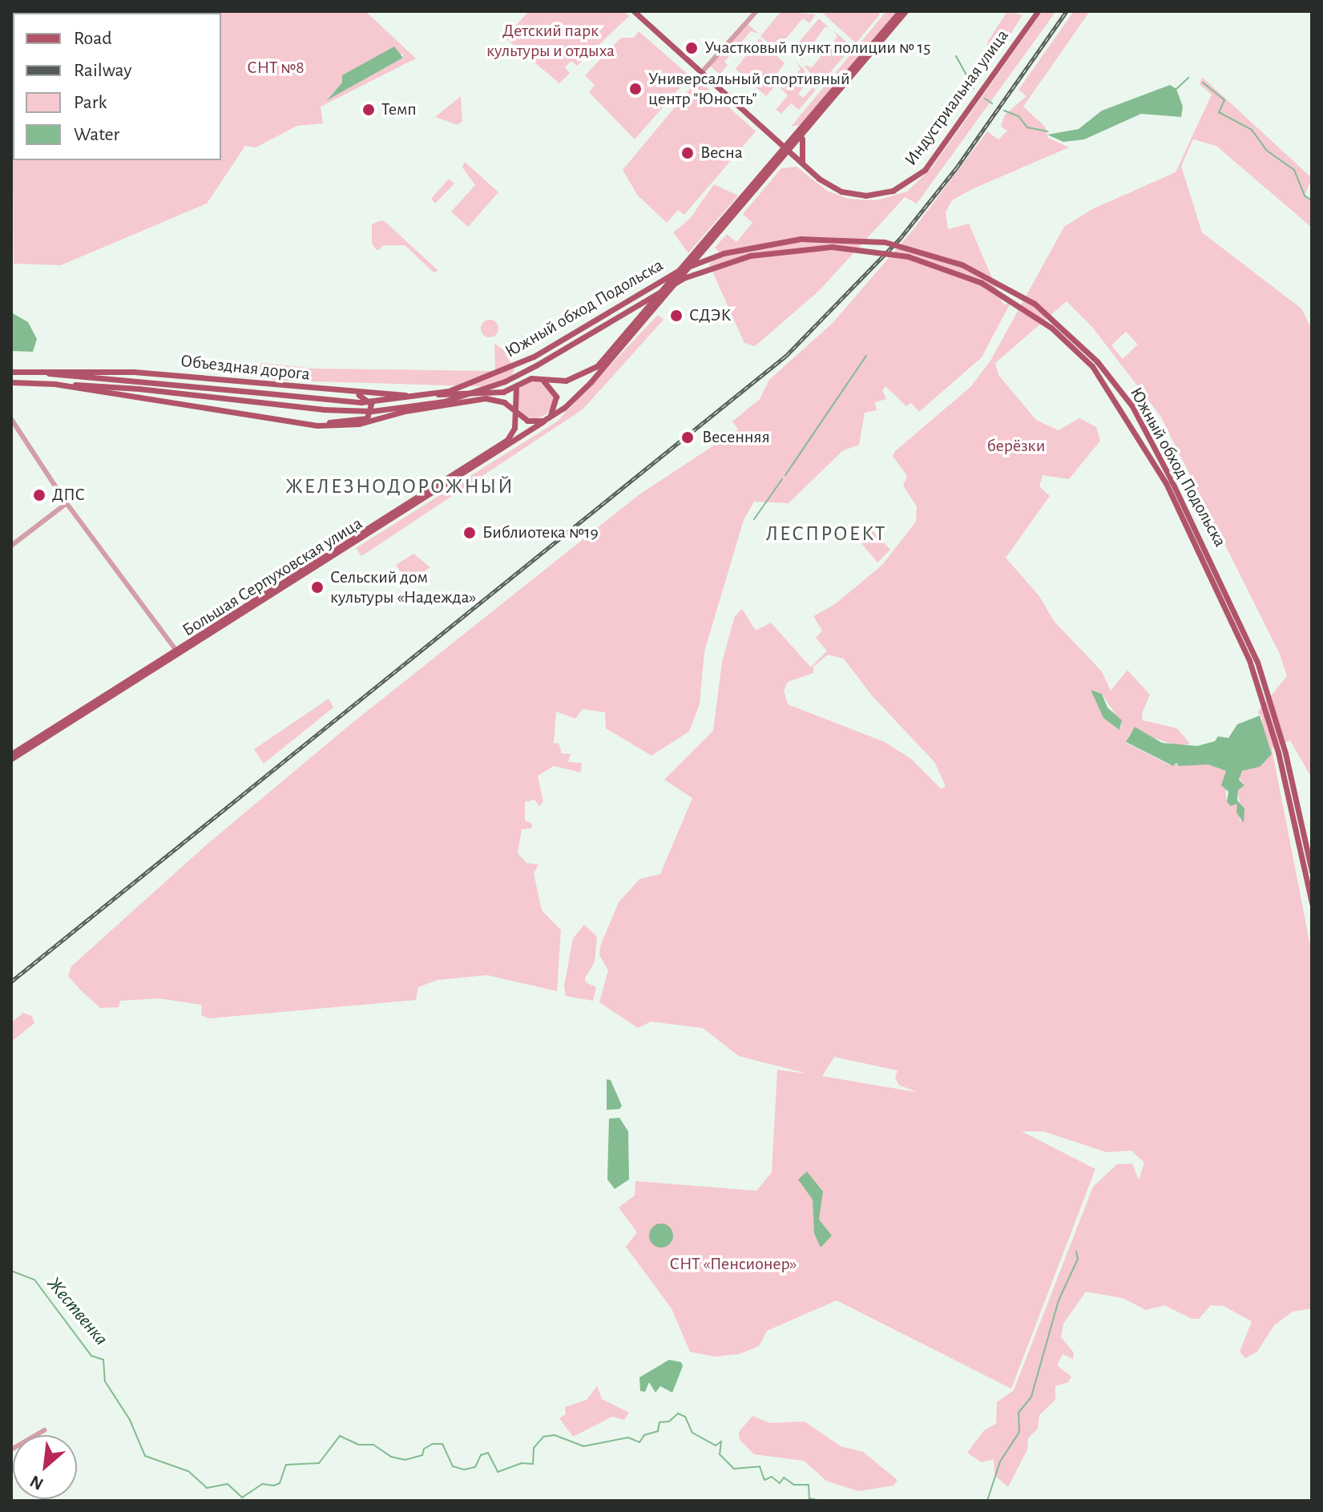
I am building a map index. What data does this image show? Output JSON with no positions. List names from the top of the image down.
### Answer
{
  "streets": {
    "main road": [
      "Индустриальная улица",
      "Южный обход Подольска",
      "Объездная дорога",
      "Большая Серпуховская улица"
    ]
  },
  "crossings": [
    ["Индустриальная улица", "Большая Серпуховская улица"],
    ["Южный обход Подольска", "Объездная дорога"],
    ["Объездная дорога", "Большая Серпуховская улица"]
  ],
  "districts": ["ЖЕЛЕЗНОДОРОЖНЫЙ", "ЛЕСПРОЕКТ"],
  "water": ["Жественка"],
  "parks": [
    "Детский парк культуры и отдыха",
    "СНТ №8",
    "берёзки",
    "СНТ «Пенсионер»"
  ],
  "places": [
    "Участковый пункт полиции № 15",
    "Универсальный спортивный центр \"Юность\"",
    "Темп",
    "Весна",
    "СДЭК",
    "Весенняя",
    "ДПС",
    "Библиотека №19",
    "Сельский дом культуры «Надежда»"
  ],
  "legend": [
    "Road",
    "Railway",
    "Park",
    "Water"
  ],
  "north": "bottom left"
}
